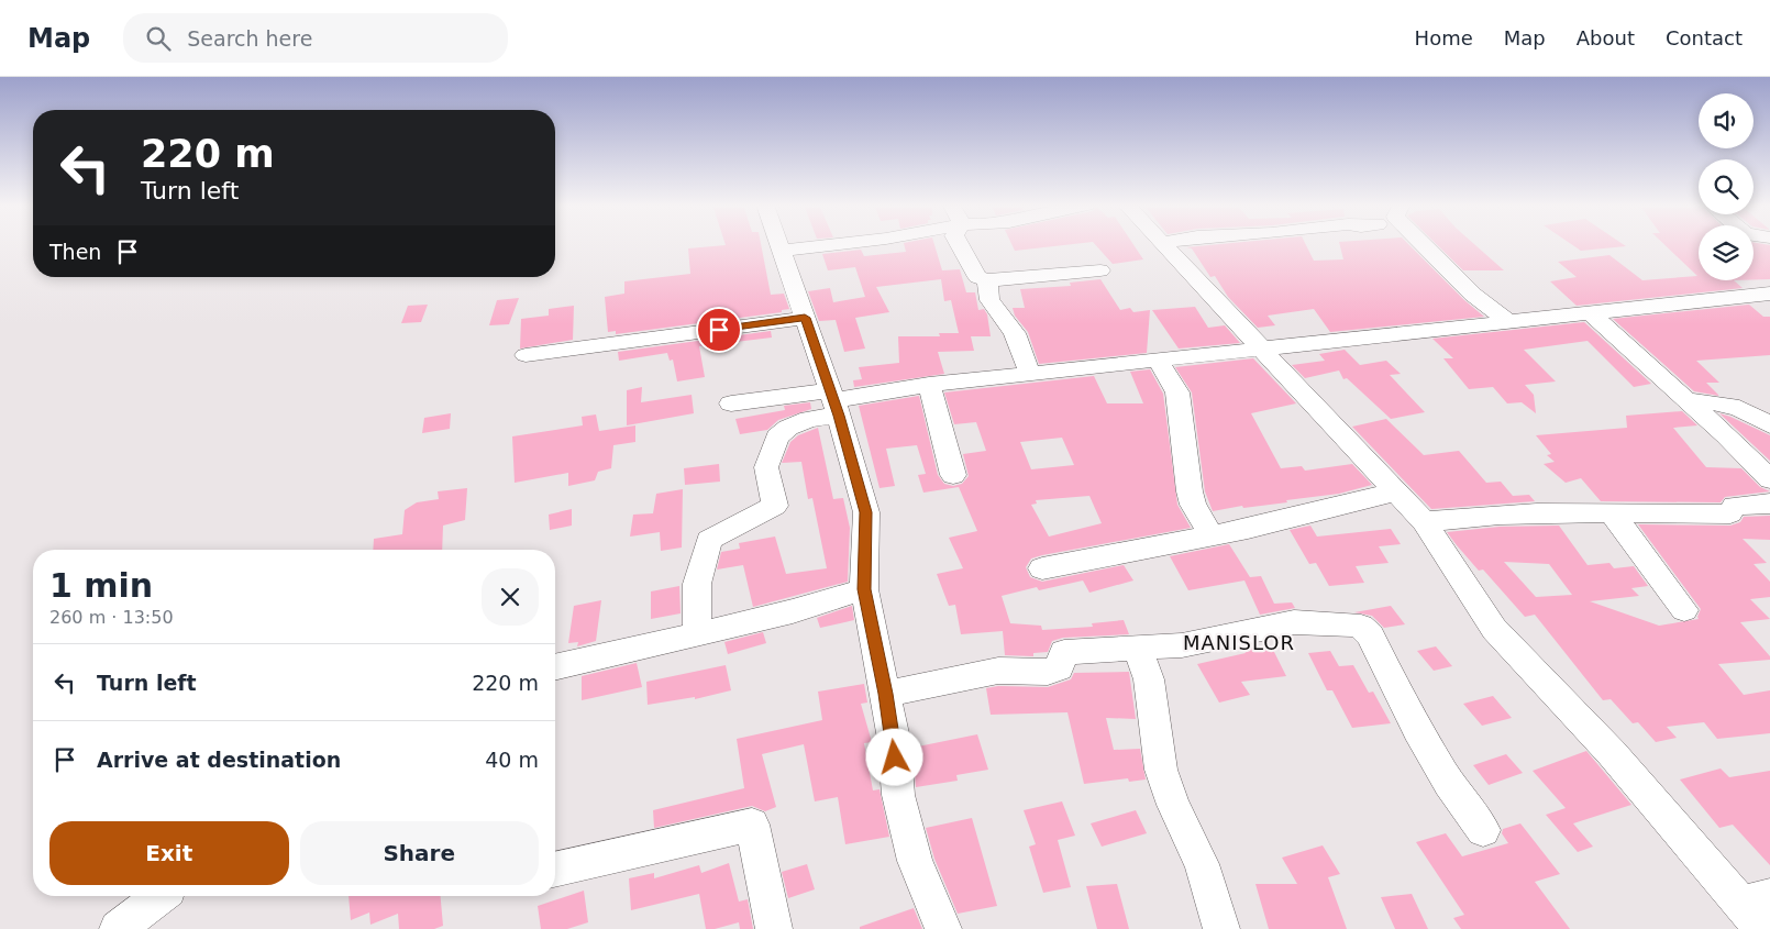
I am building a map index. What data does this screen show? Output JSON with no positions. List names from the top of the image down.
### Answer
{
  "districts": ["MANISLOR"],
  "page": {
    "header": "Map",
    "search": "Search here",
    "nav": [
      "Home",
      "Map",
      "About",
      "Contact"
    ],
    "turn": ["220 m", "Turn left"],
    "then": "Then",
    "heading": ["1 min", "260 m · 13:50"],
    "list": [
      {
        "name": "Turn left",
        "value": "220 m"
      },
      {
        "name": "Arrive at destination",
        "value": "40 m"
      }
    ],
    "buttons": ["Exit", "Share"]
  }
}
